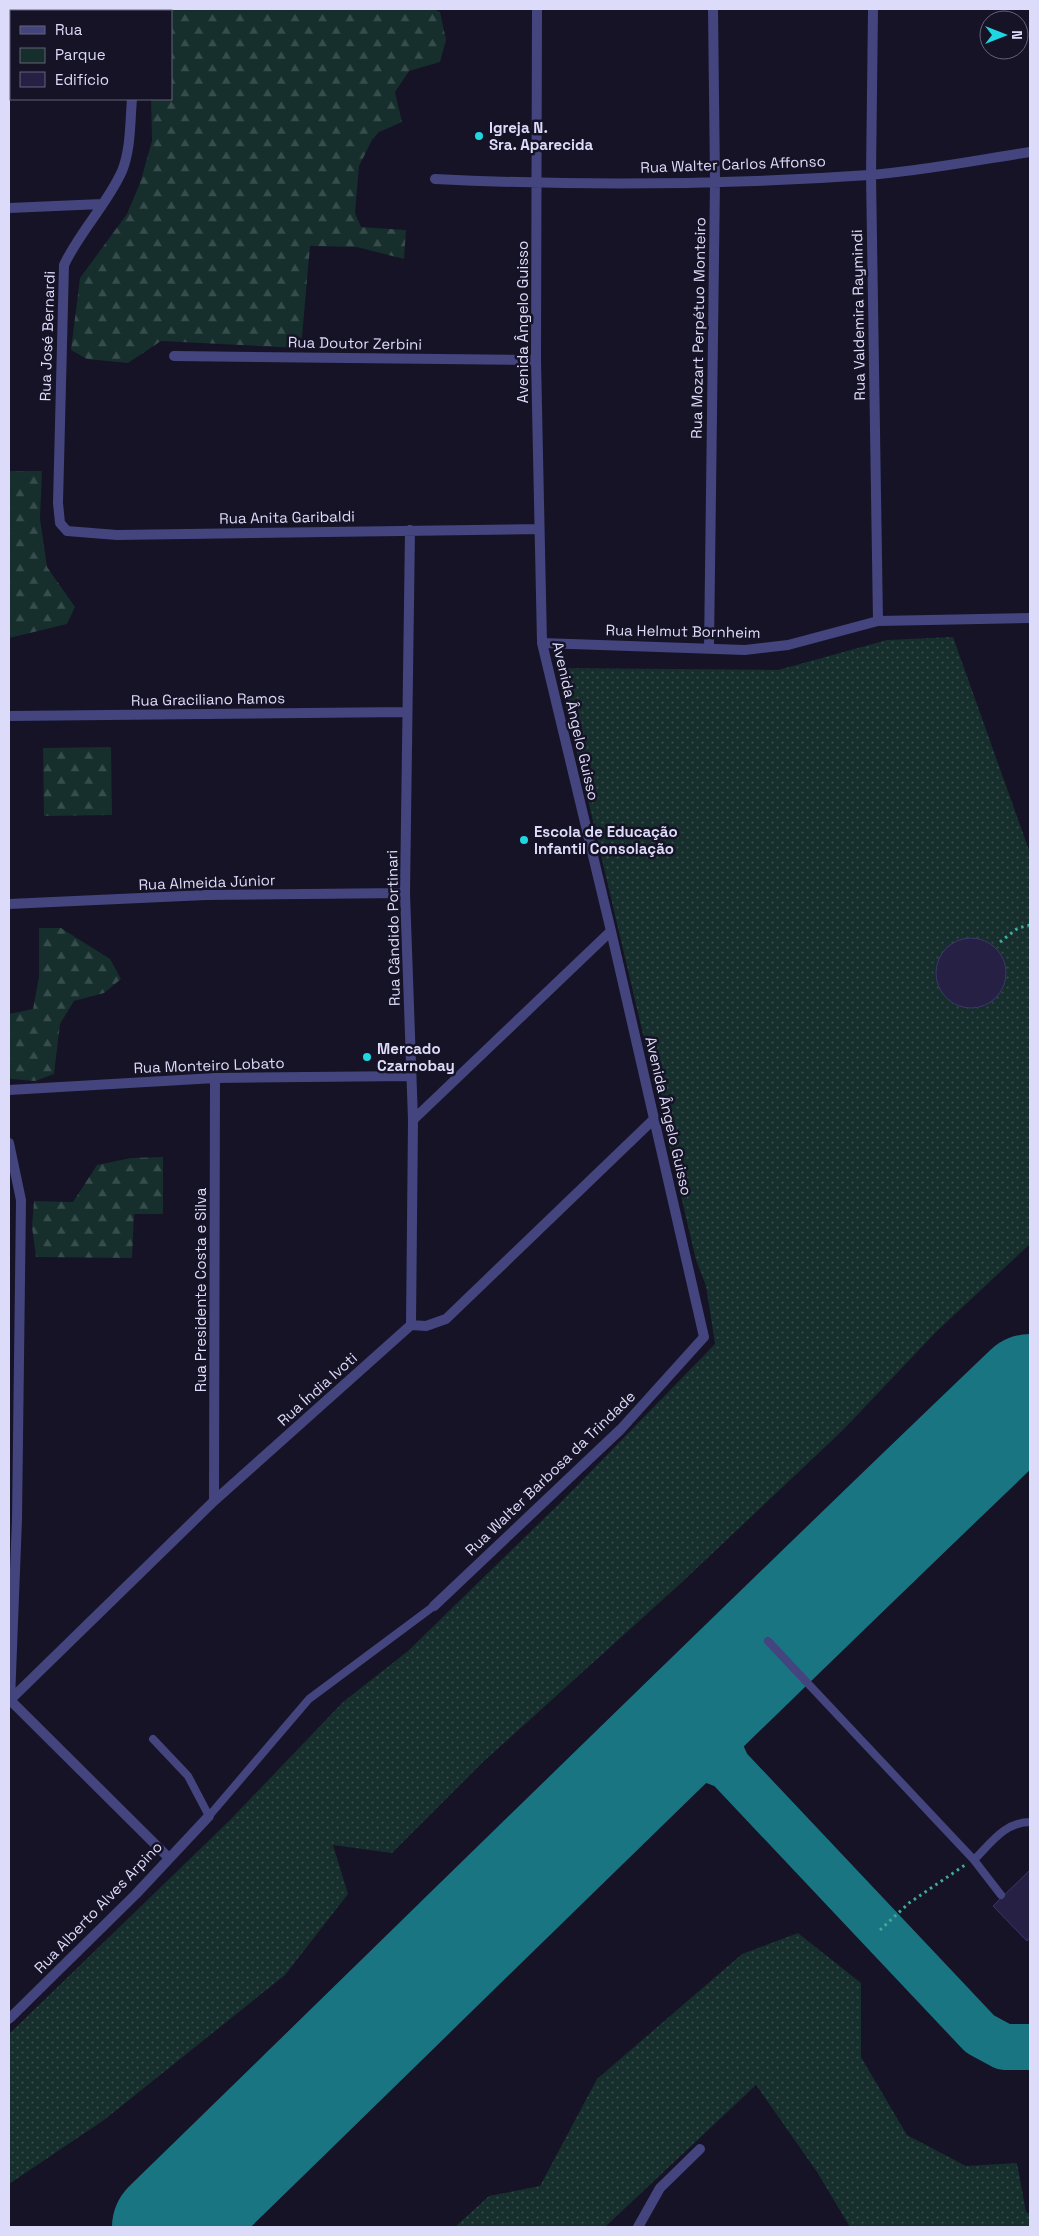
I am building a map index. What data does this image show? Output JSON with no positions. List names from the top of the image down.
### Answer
{
  "streets": {
    "street": [
      "Rua Walter Carlos Affonso",
      "Rua Valdemira Raymindi",
      "Avenida Ângelo Guisso",
      "Rua Mozart Perpétuo Monteiro",
      "Rua José Bernardi",
      "Rua Doutor Zerbini",
      "Rua Anita Garibaldi",
      "Rua Helmut Bornheim",
      "Rua Graciliano Ramos",
      "Rua Almeida Júnior",
      "Rua Cândido Portinari",
      "Rua Monteiro Lobato",
      "Rua Presidente Costa e Silva",
      "Rua Índia Ivoti",
      "Rua Walter Barbosa da Trindade",
      "Rua Alberto Alves Arpino"
    ]
  },
  "crossings": [
    ["Rua Walter Carlos Affonso", "Rua Valdemira Raymindi"],
    ["Rua Walter Carlos Affonso", "Avenida Ângelo Guisso"],
    ["Rua Walter Carlos Affonso", "Rua Mozart Perpétuo Monteiro"],
    ["Rua Valdemira Raymindi", "Rua Helmut Bornheim"],
    ["Avenida Ângelo Guisso", "Rua Doutor Zerbini"],
    ["Avenida Ângelo Guisso", "Rua Anita Garibaldi"],
    ["Avenida Ângelo Guisso", "Rua Helmut Bornheim"],
    ["Avenida Ângelo Guisso", "Rua Walter Barbosa da Trindade"],
    ["Rua Mozart Perpétuo Monteiro", "Rua Helmut Bornheim"],
    ["Rua José Bernardi", "Rua Anita Garibaldi"],
    ["Rua Anita Garibaldi", "Rua Cândido Portinari"],
    ["Rua Graciliano Ramos", "Rua Cândido Portinari"],
    ["Rua Almeida Júnior", "Rua Cândido Portinari"],
    ["Rua Cândido Portinari", "Rua Monteiro Lobato"],
    ["Rua Cândido Portinari", "Rua Índia Ivoti"],
    ["Rua Monteiro Lobato", "Rua Presidente Costa e Silva"],
    ["Rua Presidente Costa e Silva", "Rua Índia Ivoti"]
  ],
  "places": ["Igreja N. Sra. Aparecida", "Escola de Educação Infantil Consolação", "Mercado Czarnobay"],
  "legend": ["Rua", "Parque", "Edifício"],
  "north": "right"
}
